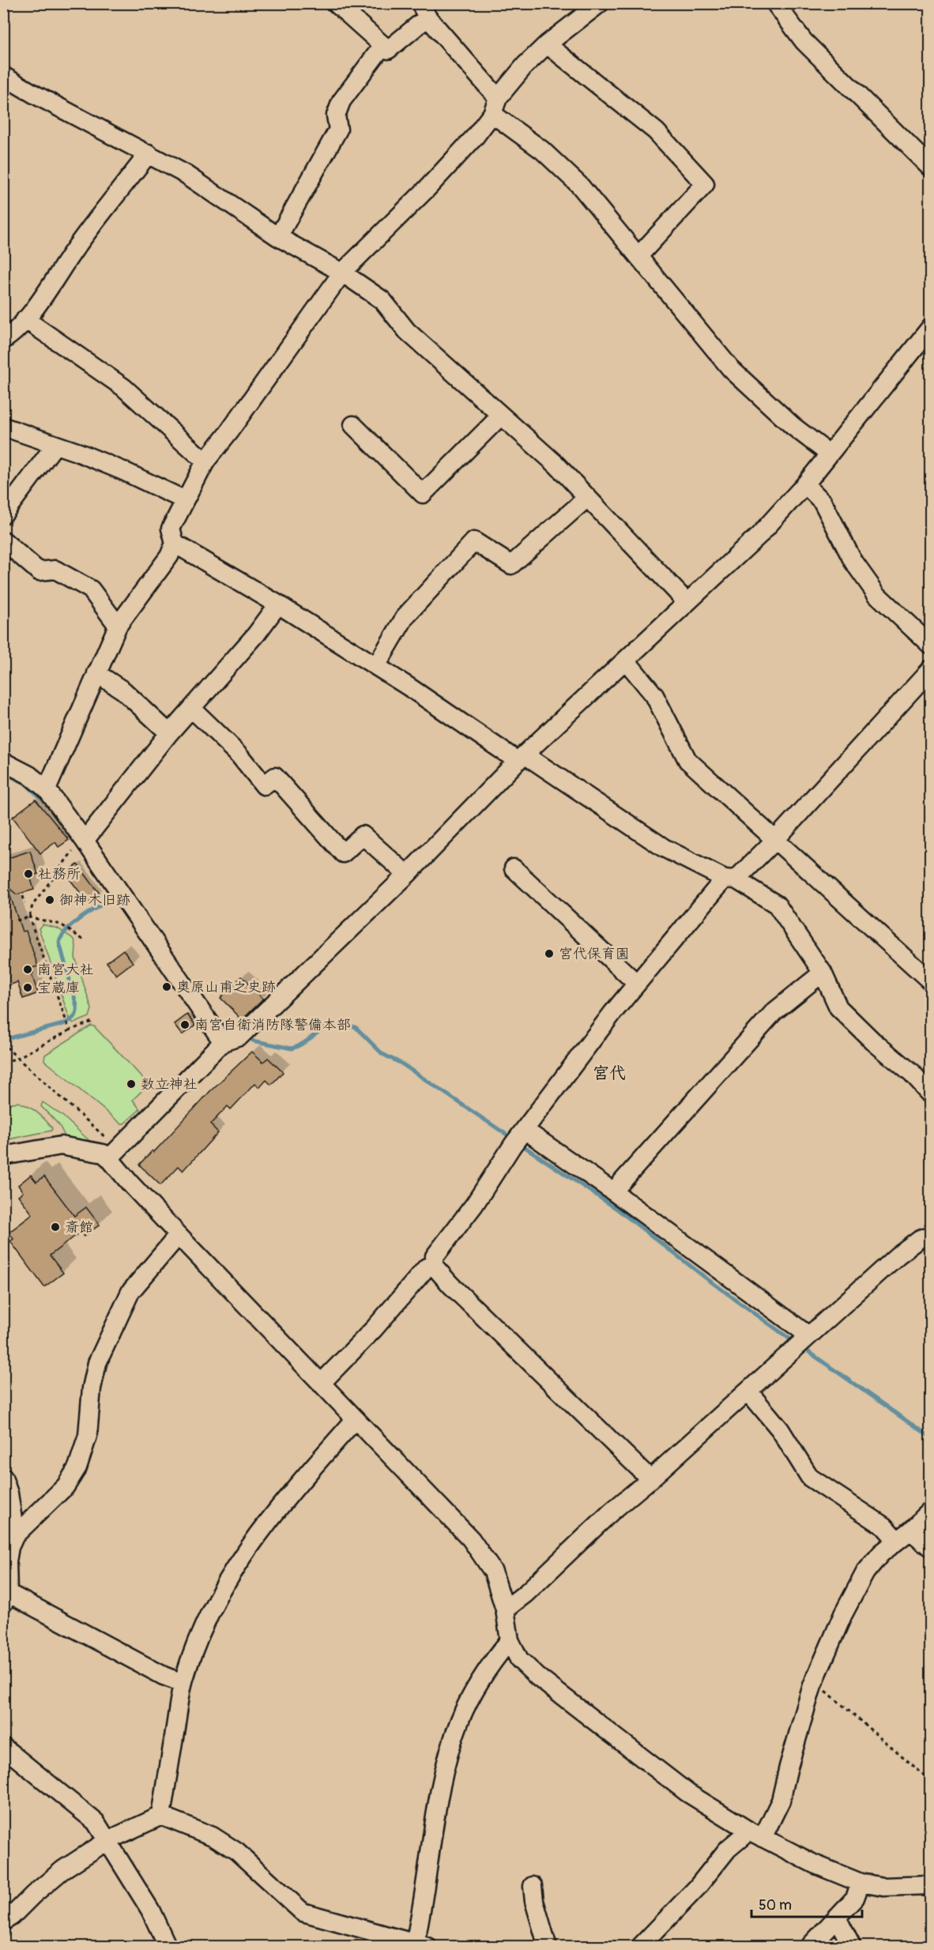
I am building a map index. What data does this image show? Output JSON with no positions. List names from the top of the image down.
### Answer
{
  "districts": ["宮代"],
  "places": [
    "社務所",
    "御神木旧跡",
    "宮代保育園",
    "南宮大社",
    "奥原山甫之史跡",
    "宝蔵庫",
    "南宮自衛消防隊警備本部",
    "数立神社",
    "斎館"
  ],
  "scale_bar": "50 m"
}
